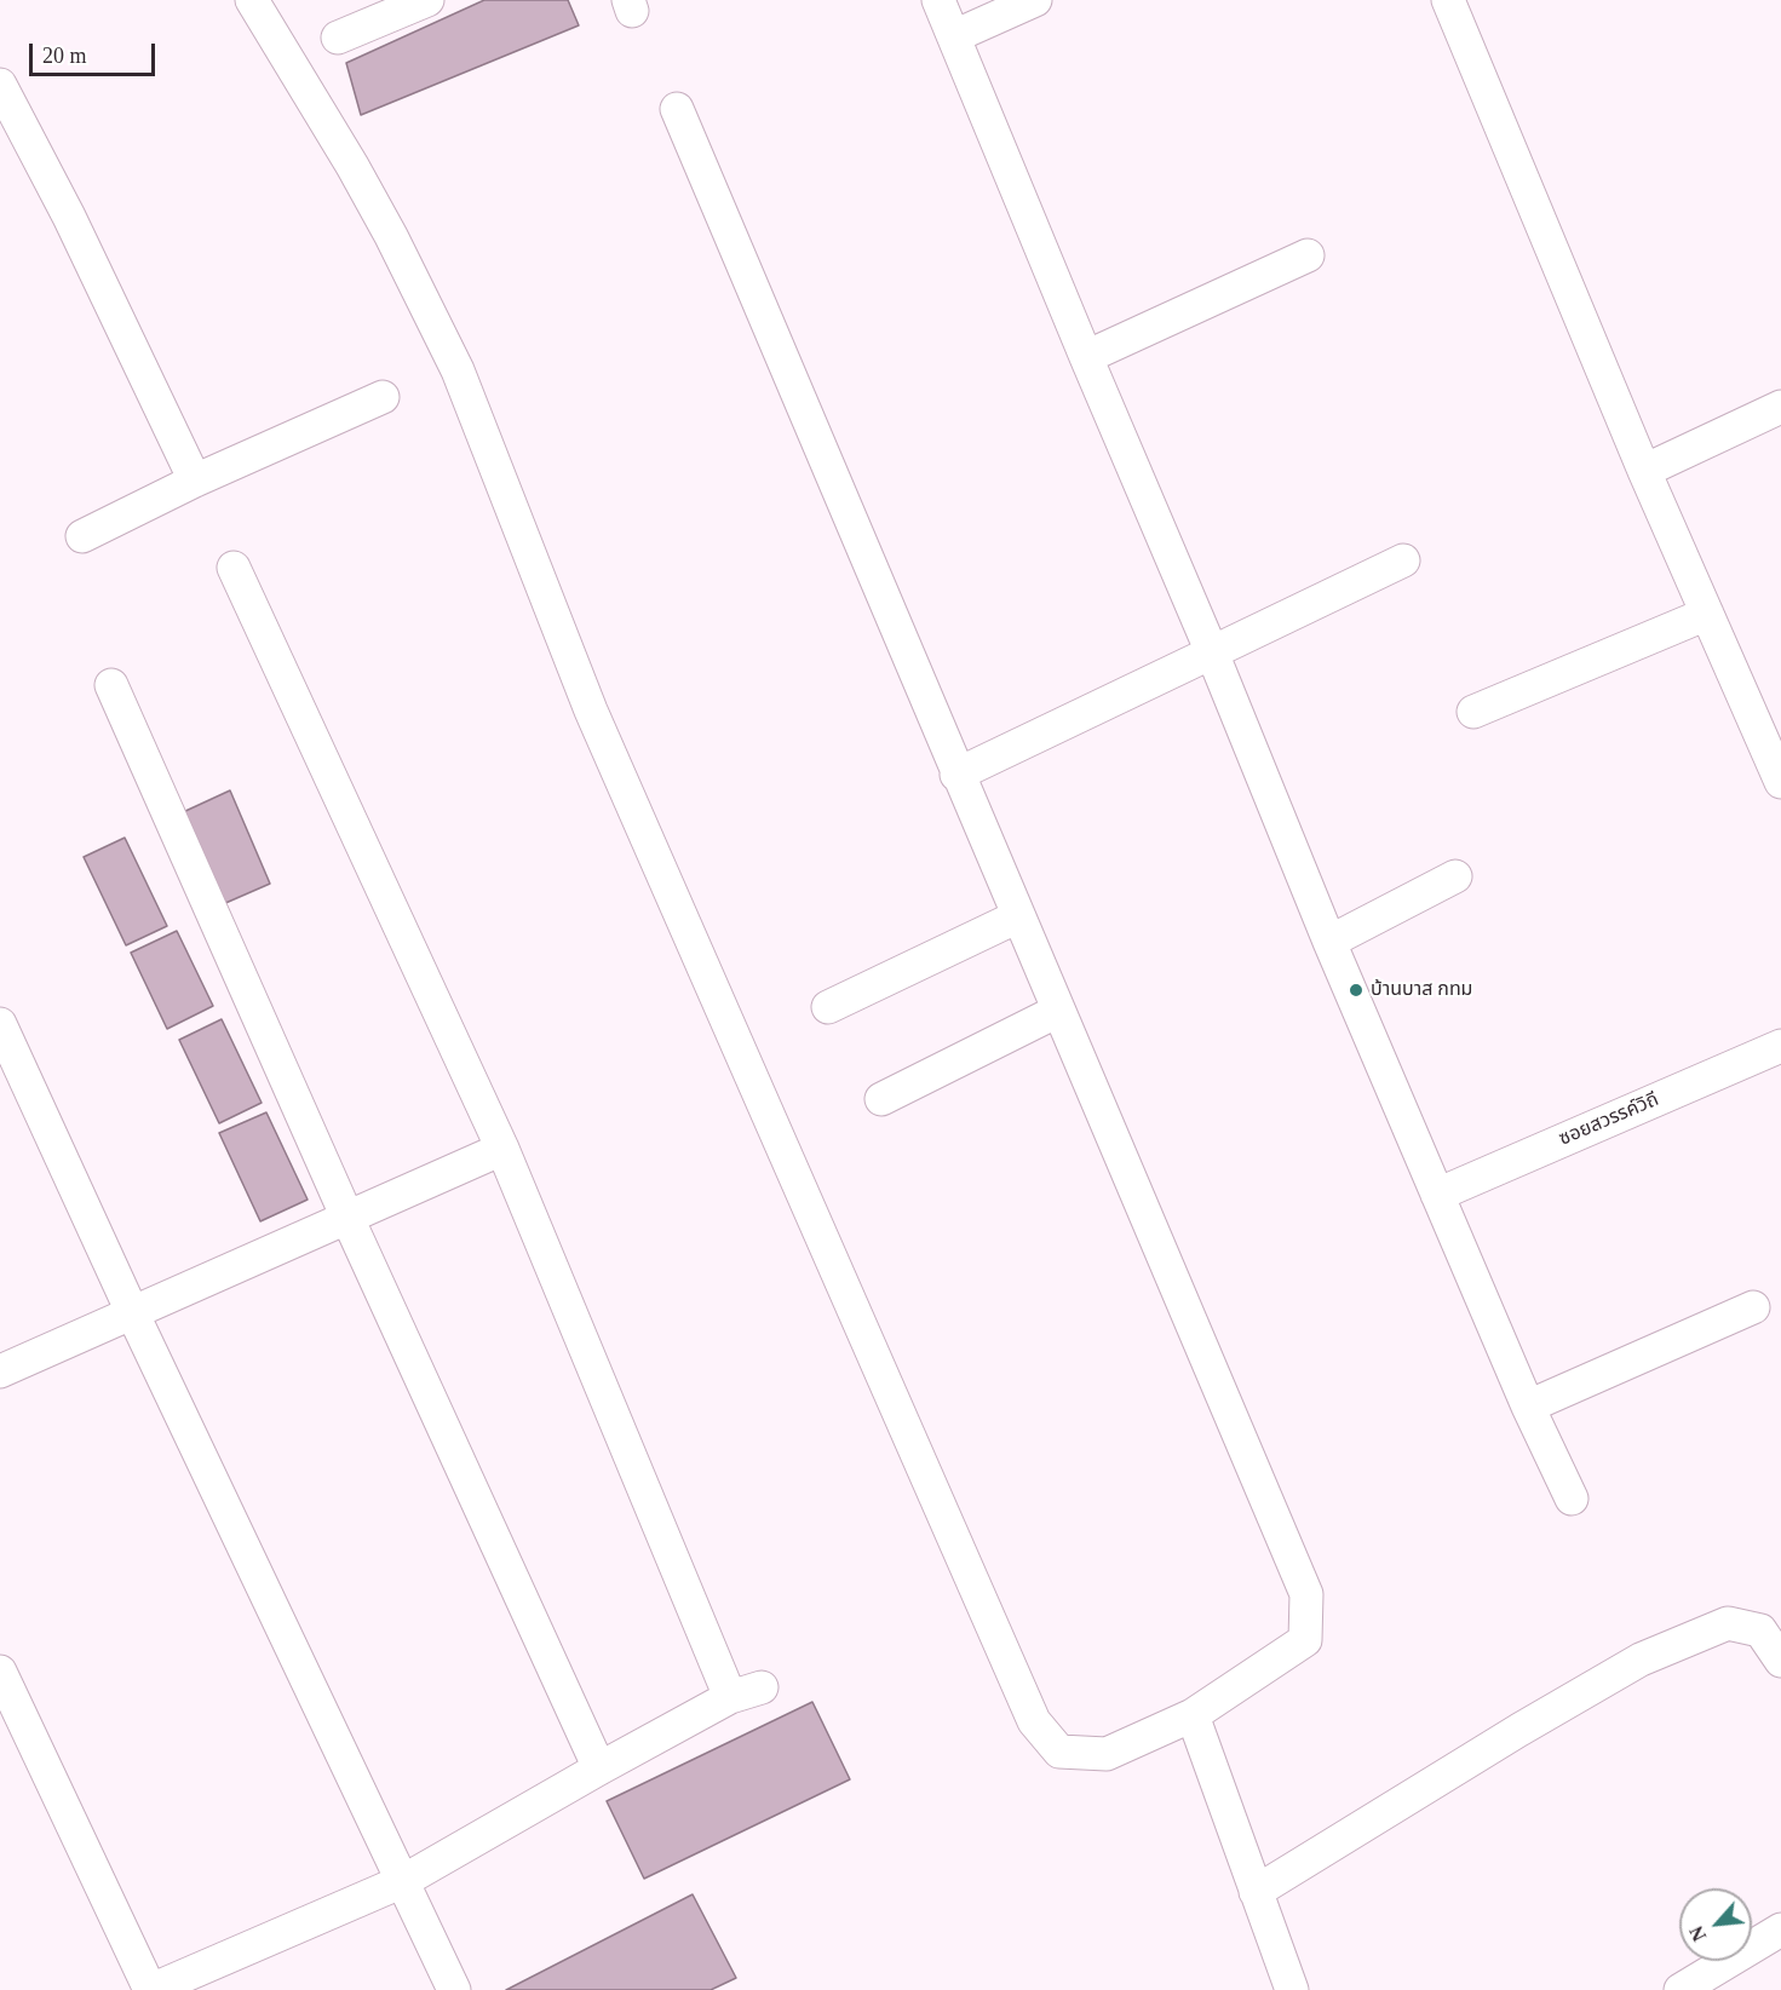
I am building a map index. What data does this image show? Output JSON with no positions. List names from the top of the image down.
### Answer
{
  "streets": {
    "street": ["ซอยสวรรค์วิถี"]
  },
  "places": ["บ้านบาส กทม"],
  "scale_bar": "20 m",
  "north": "bottom left"
}
